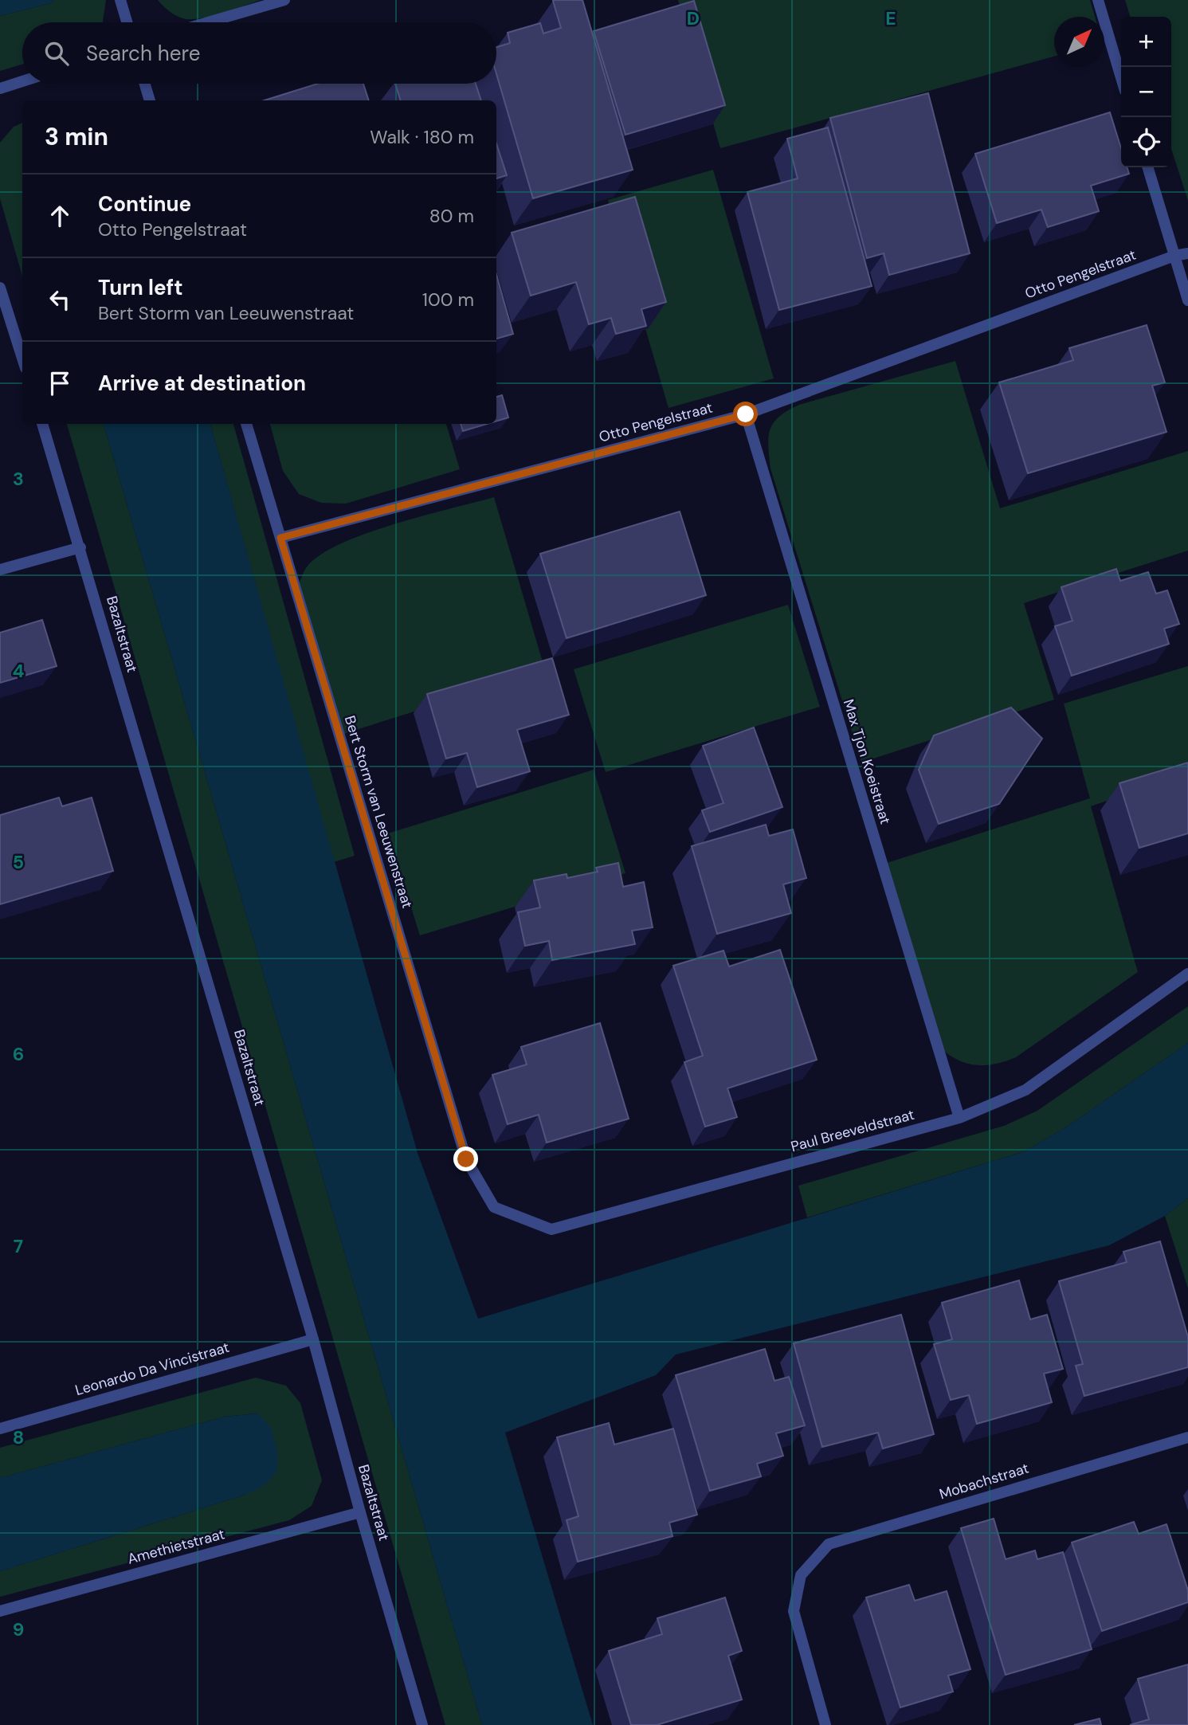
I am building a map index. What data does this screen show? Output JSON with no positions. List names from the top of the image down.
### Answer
{
  "streets": {
    "street": [
      "Otto Pengelstraat",
      "Bazaltstraat",
      "Max Tjon Koeistraat",
      "Bert Storm van Leeuwenstraat",
      "Paul Breeveldstraat",
      "Leonardo Da Vincistraat",
      "Mobachstraat",
      "Amethietstraat"
    ]
  },
  "crossings": [
    ["Otto Pengelstraat", "Max Tjon Koeistraat"],
    ["Otto Pengelstraat", "Bert Storm van Leeuwenstraat"],
    ["Bazaltstraat", "Leonardo Da Vincistraat"],
    ["Bazaltstraat", "Amethietstraat"],
    ["Max Tjon Koeistraat", "Paul Breeveldstraat"],
    ["Bert Storm van Leeuwenstraat", "Paul Breeveldstraat"]
  ],
  "north": "top right",
  "page": {
    "map_buttons": ["+", "−"],
    "search": "Search here",
    "heading": ["3 min", "Walk · 180 m"],
    "list": [
      ["Continue", "Otto Pengelstraat", "80 m"],
      ["Turn left", "Bert Storm van Leeuwenstraat", "100 m"],
      "Arrive at destination"
    ]
  },
  "grid": {
    "columns": ["D", "E"],
    "rows": [
      "3",
      "4",
      "5",
      "6",
      "7",
      "8",
      "9"
    ]
  }
}
